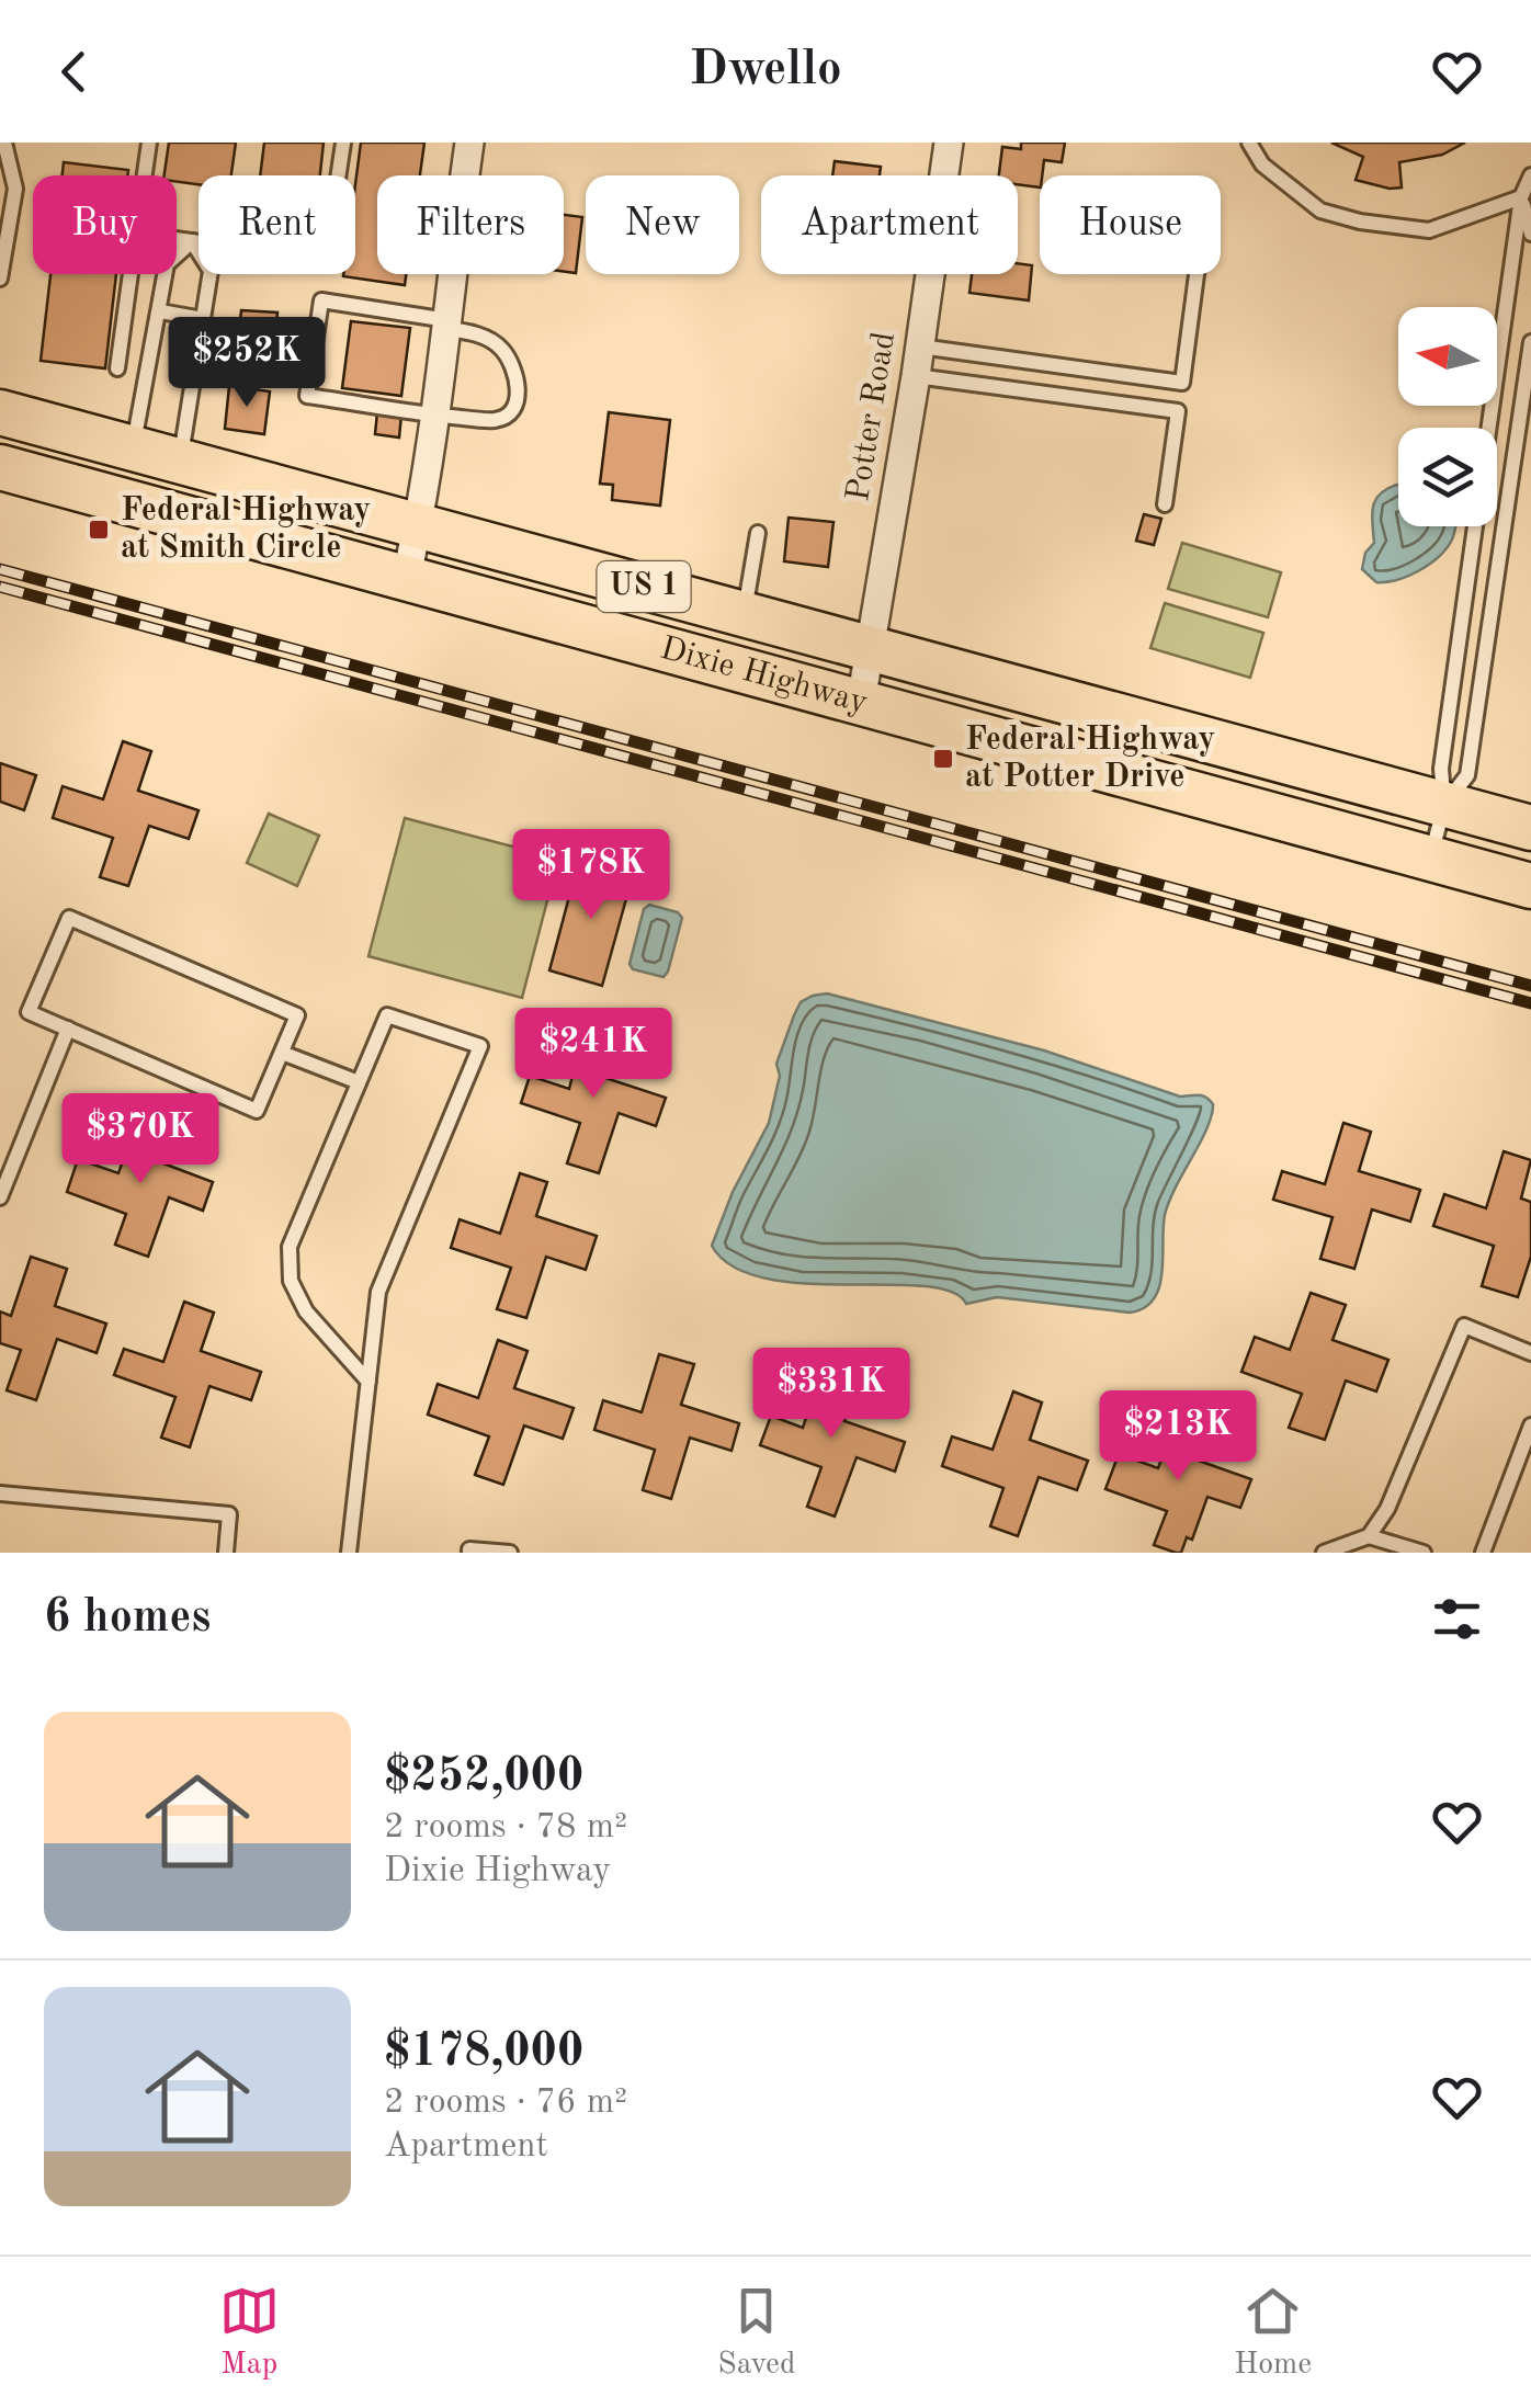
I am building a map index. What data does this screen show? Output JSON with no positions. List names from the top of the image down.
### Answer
{
  "streets": {
    "main road": ["US 1", "Dixie Highway"],
    "street": ["Potter Road"]
  },
  "crossings": [
    ["Potter Road", "Dixie Highway"]
  ],
  "places": {
    "transit": ["Federal Highway at Smith Circle", "Federal Highway at Potter Drive"]
  },
  "north": "left",
  "page": {
    "header": "Dwello",
    "chip": [
      "Buy",
      "Rent",
      "Filters",
      "New",
      "Apartment",
      "House"
    ],
    "price": [
      "$252K",
      "$178K",
      "$241K",
      "$370K",
      "$331K",
      "$213K"
    ],
    "heading": "6 homes",
    "list": [
      {
        "name": "$252,000",
        "note": "2 rooms · 78 m² · Dixie Highway"
      },
      {
        "name": "$178,000",
        "note": "2 rooms · 76 m² · Apartment"
      }
    ],
    "tabs": ["Map", "Saved", "Home"]
  }
}
